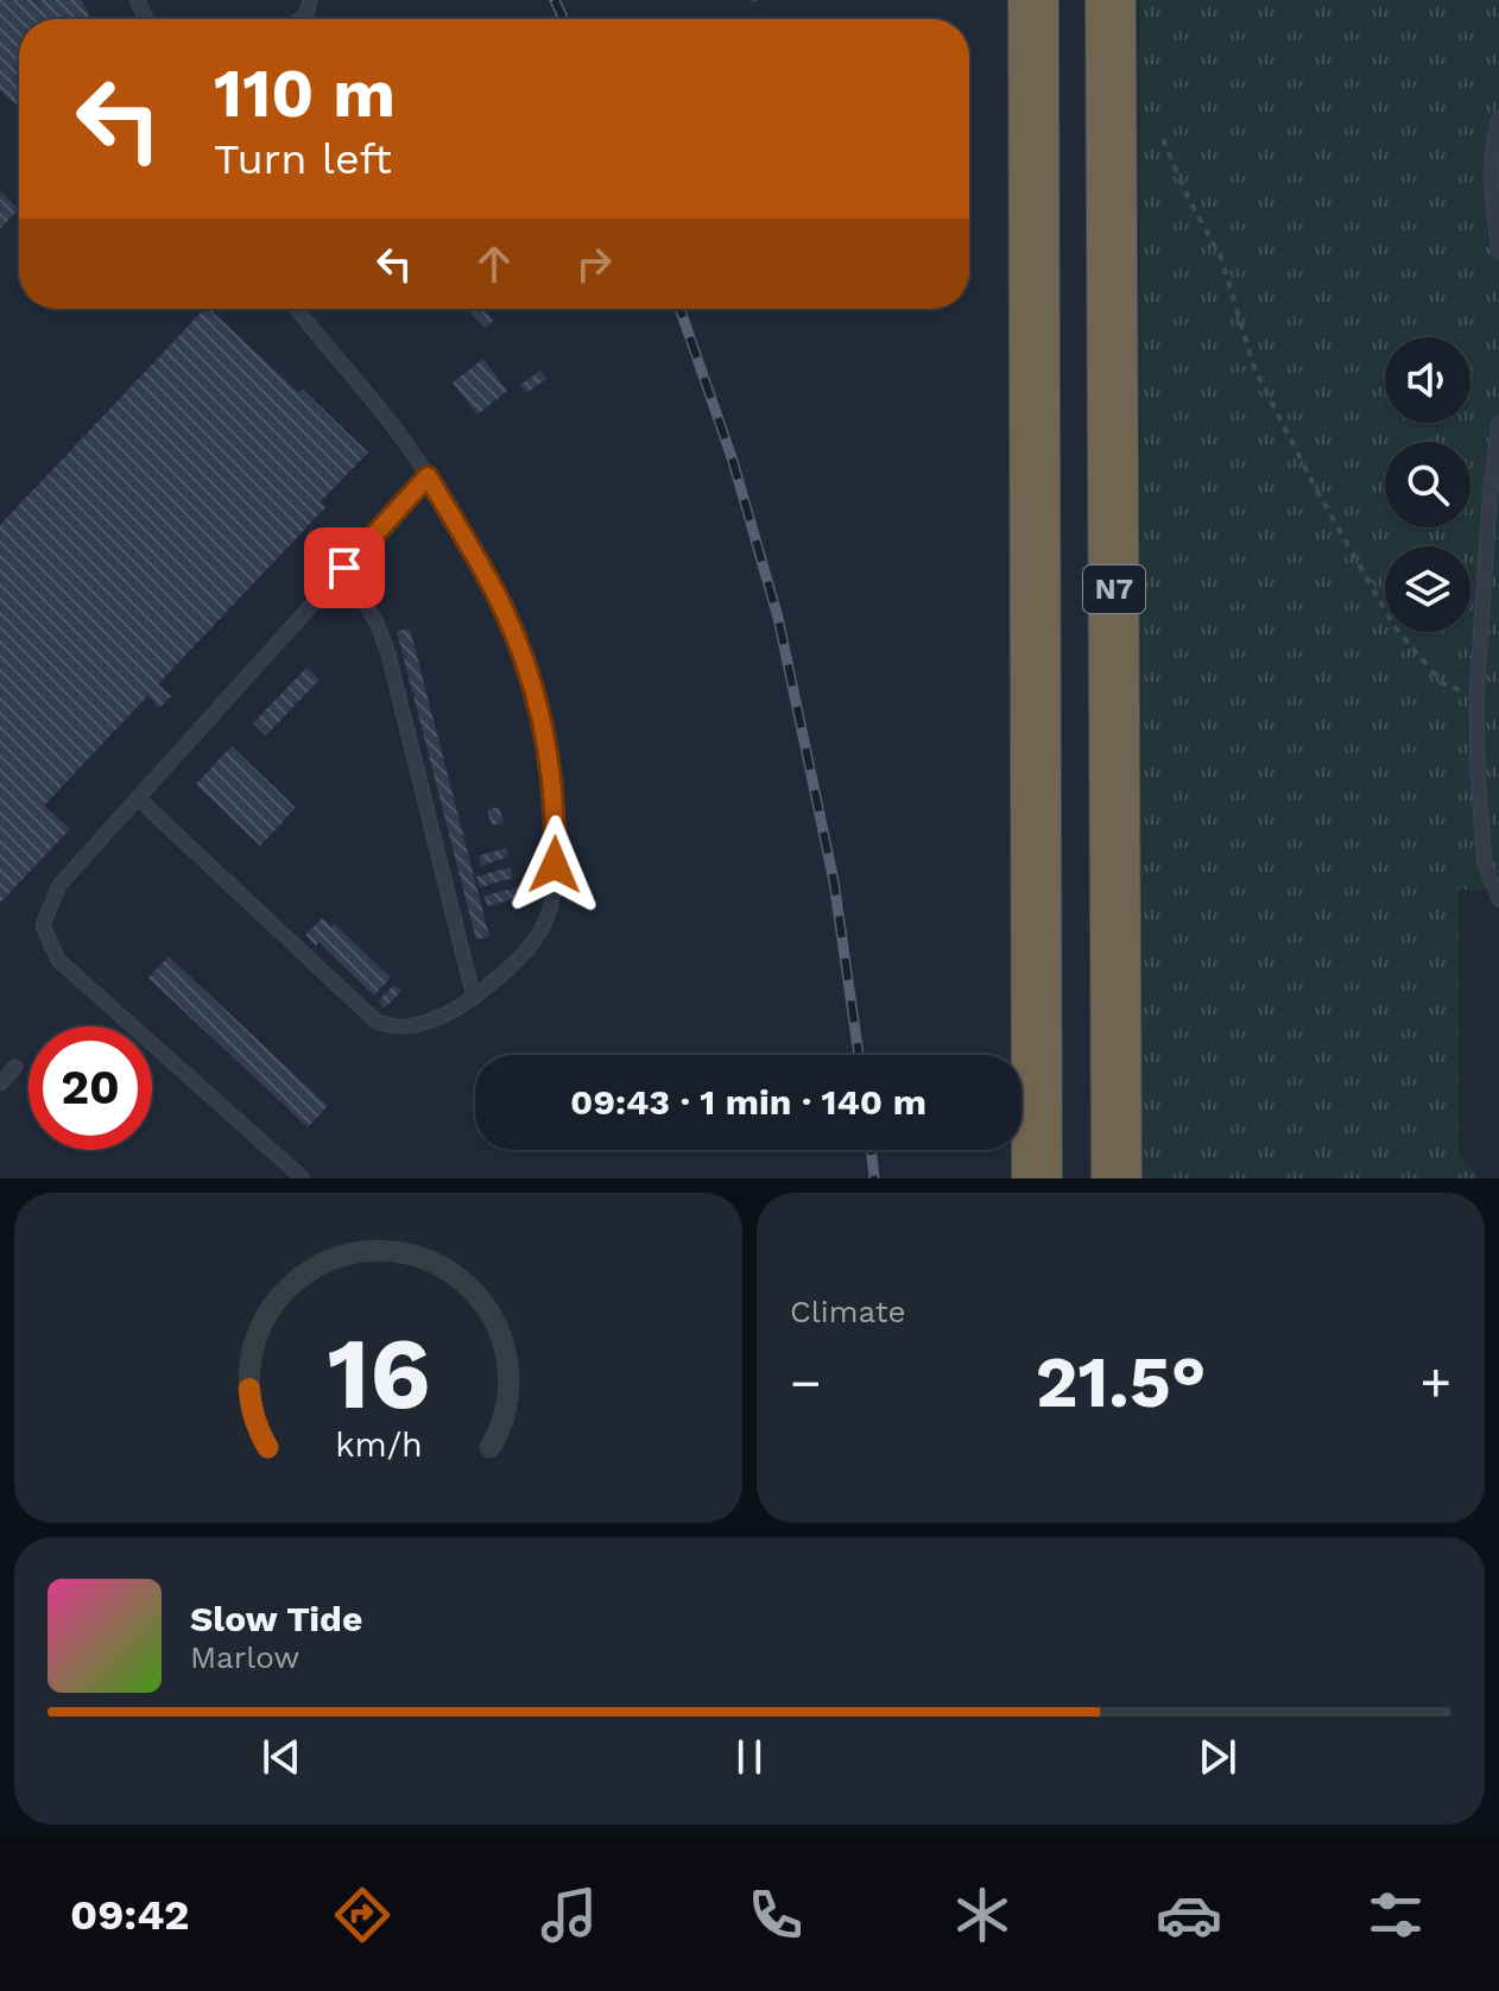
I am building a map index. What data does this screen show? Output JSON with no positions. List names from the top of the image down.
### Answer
{
  "streets": {
    "highway": ["N7"]
  },
  "page": {
    "turn": ["110 m", "Turn left"],
    "limit": "20",
    "trip": "09:43 · 1 min · 140 m",
    "tile": "Climate",
    "heat": ["−", "21.5°", "+"],
    "song": ["Slow Tide", "Marlow"],
    "tabs": "09:42",
    "gauge": ["16", "km/h"]
  }
}
